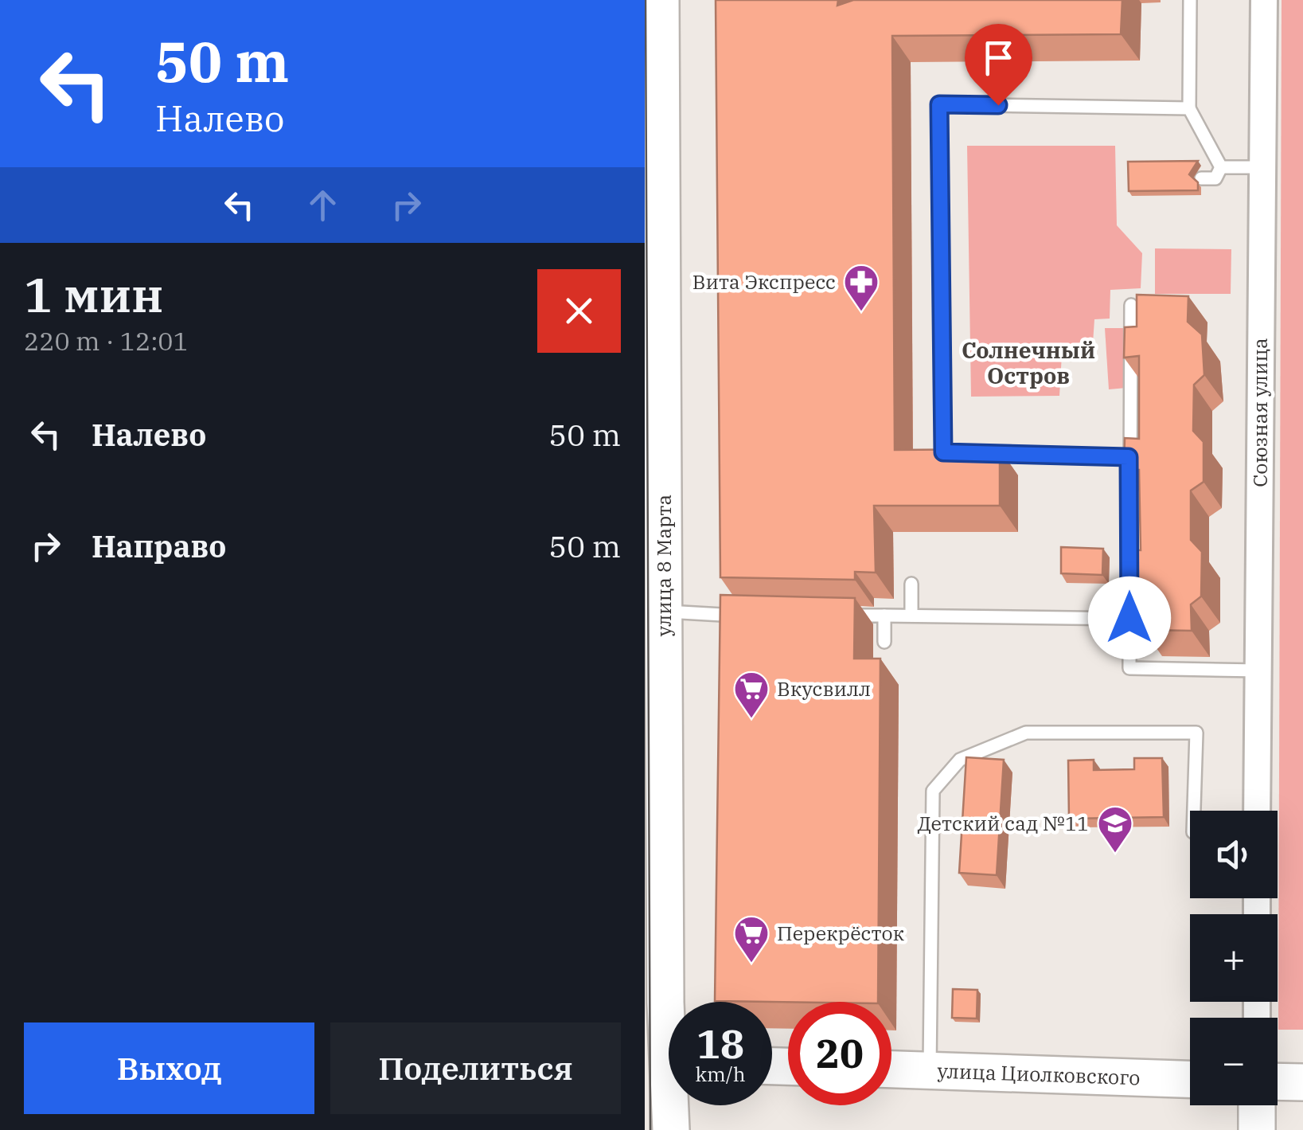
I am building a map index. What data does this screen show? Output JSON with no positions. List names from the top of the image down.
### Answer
{
  "streets": {
    "main road": ["улица 8 Марта", "улица Циолковского"],
    "street": ["Союзная улица"]
  },
  "districts": ["Солнечный Остров"],
  "places": {
    "pharmacy": ["Вита Экспресс"],
    "supermarket": ["Вкусвилл", "Перекрёсток"],
    "school or university": ["Детский сад №11"]
  },
  "page": {
    "turn": ["50 m", "Налево"],
    "heading": ["1 мин", "220 m · 12:01"],
    "list": [
      {
        "name": "Налево",
        "value": "50 m"
      },
      {
        "name": "Направо",
        "value": "50 m"
      }
    ],
    "map_buttons": ["+", "−"],
    "speed": "18 km/h",
    "limit": "20",
    "buttons": ["Выход", "Поделиться"]
  }
}
